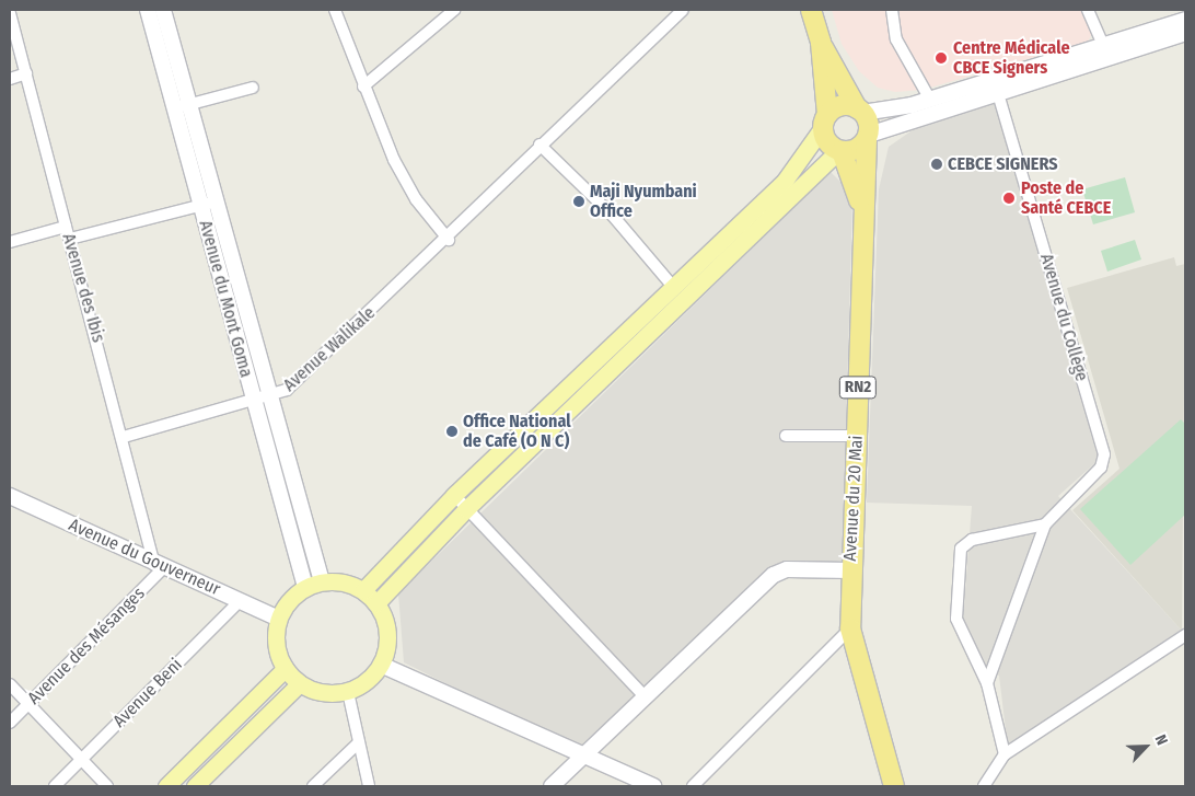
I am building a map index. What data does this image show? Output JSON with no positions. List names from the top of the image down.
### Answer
{
  "streets": {
    "highway": ["RN2", "Avenue du 20 Mai"],
    "street": [
      "Avenue des Ibis",
      "Avenue du Mont Goma",
      "Avenue du Collège",
      "Avenue Walikale",
      "Avenue du Gouverneur",
      "Avenue des Mésanges",
      "Avenue Beni"
    ]
  },
  "crossings": [
    ["Avenue des Ibis", "Avenue Walikale"],
    ["Avenue des Ibis", "Avenue du Gouverneur"],
    ["Avenue des Ibis", "Avenue des Mésanges"],
    ["Avenue du Mont Goma", "Avenue Walikale"],
    ["Avenue du Mont Goma", "Avenue du Gouverneur"],
    ["RN2", "Avenue du 20 Mai"],
    ["Avenue du Gouverneur", "Avenue des Mésanges"],
    ["Avenue du Gouverneur", "Avenue Beni"]
  ],
  "places": [
    "Centre Médicale CBCE Signers",
    "CEBCE SIGNERS",
    "Poste de Santé CEBCE",
    "Maji Nyumbani Office",
    "Office National de Café (O N C)"
  ],
  "north": "top right"
}
